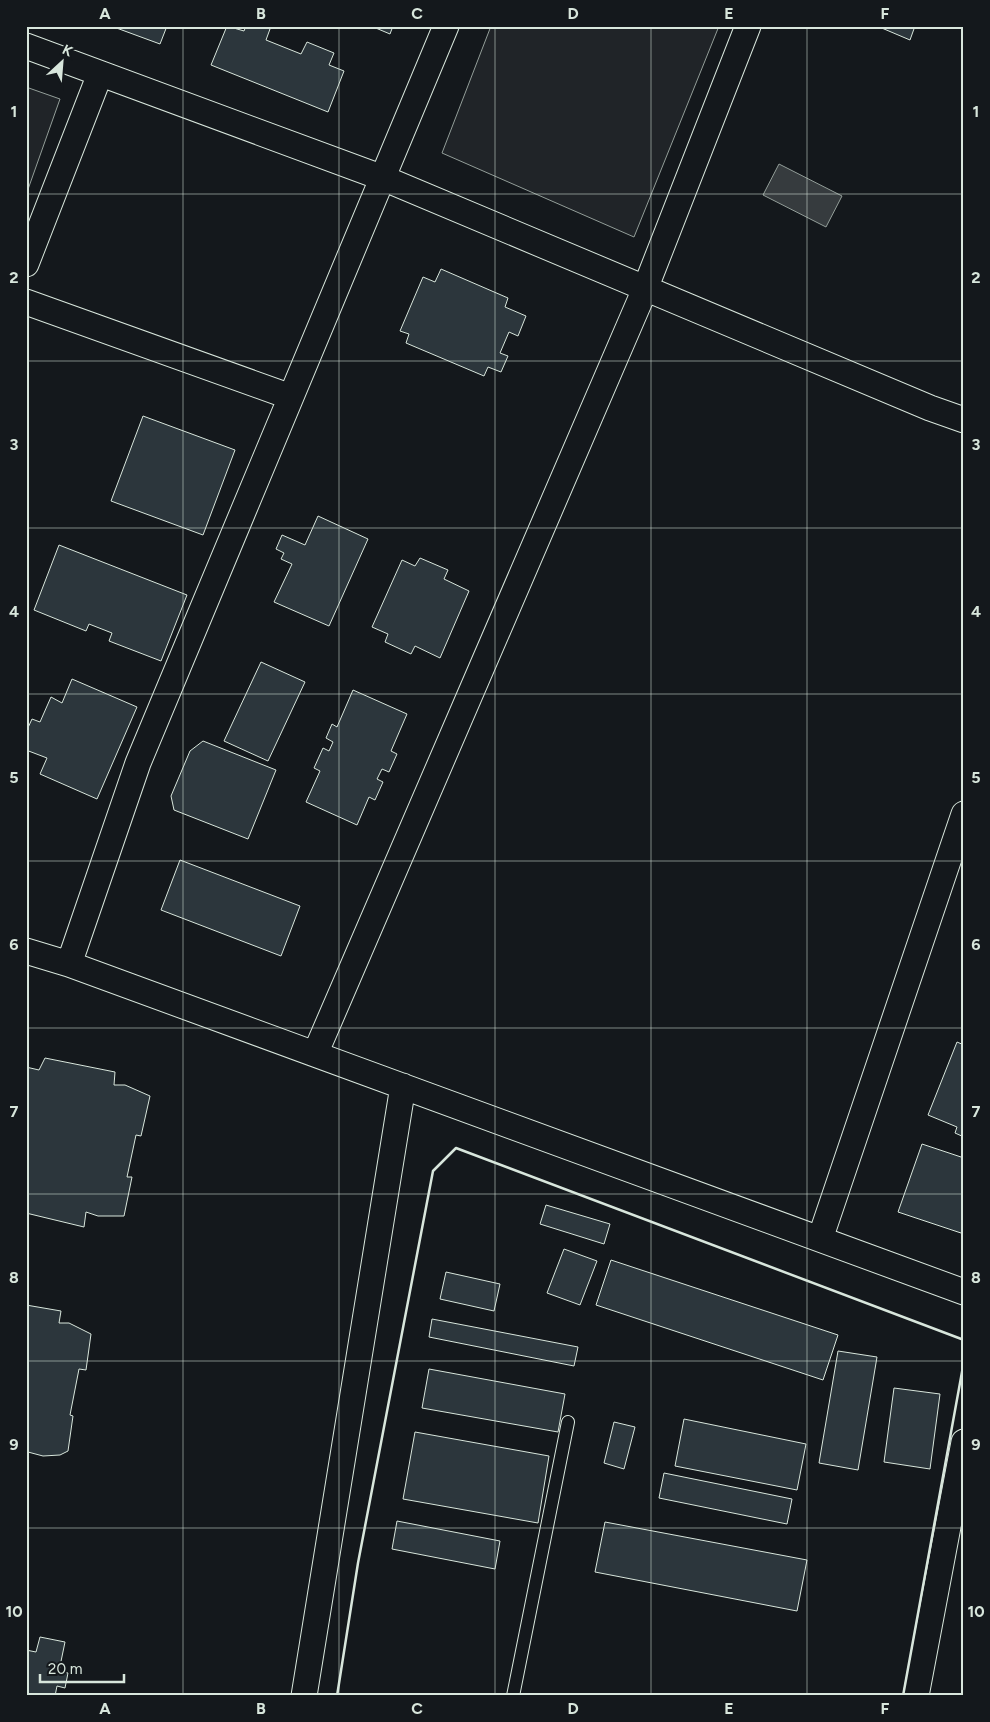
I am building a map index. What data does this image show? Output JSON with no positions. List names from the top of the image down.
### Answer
{
  "scale_bar": "20 m",
  "north": "top right",
  "grid": {
    "columns": [
      "A",
      "B",
      "C",
      "D",
      "E",
      "F"
    ],
    "rows": [
      "1",
      "2",
      "3",
      "4",
      "5",
      "6",
      "7",
      "8",
      "9",
      "10"
    ]
  }
}
